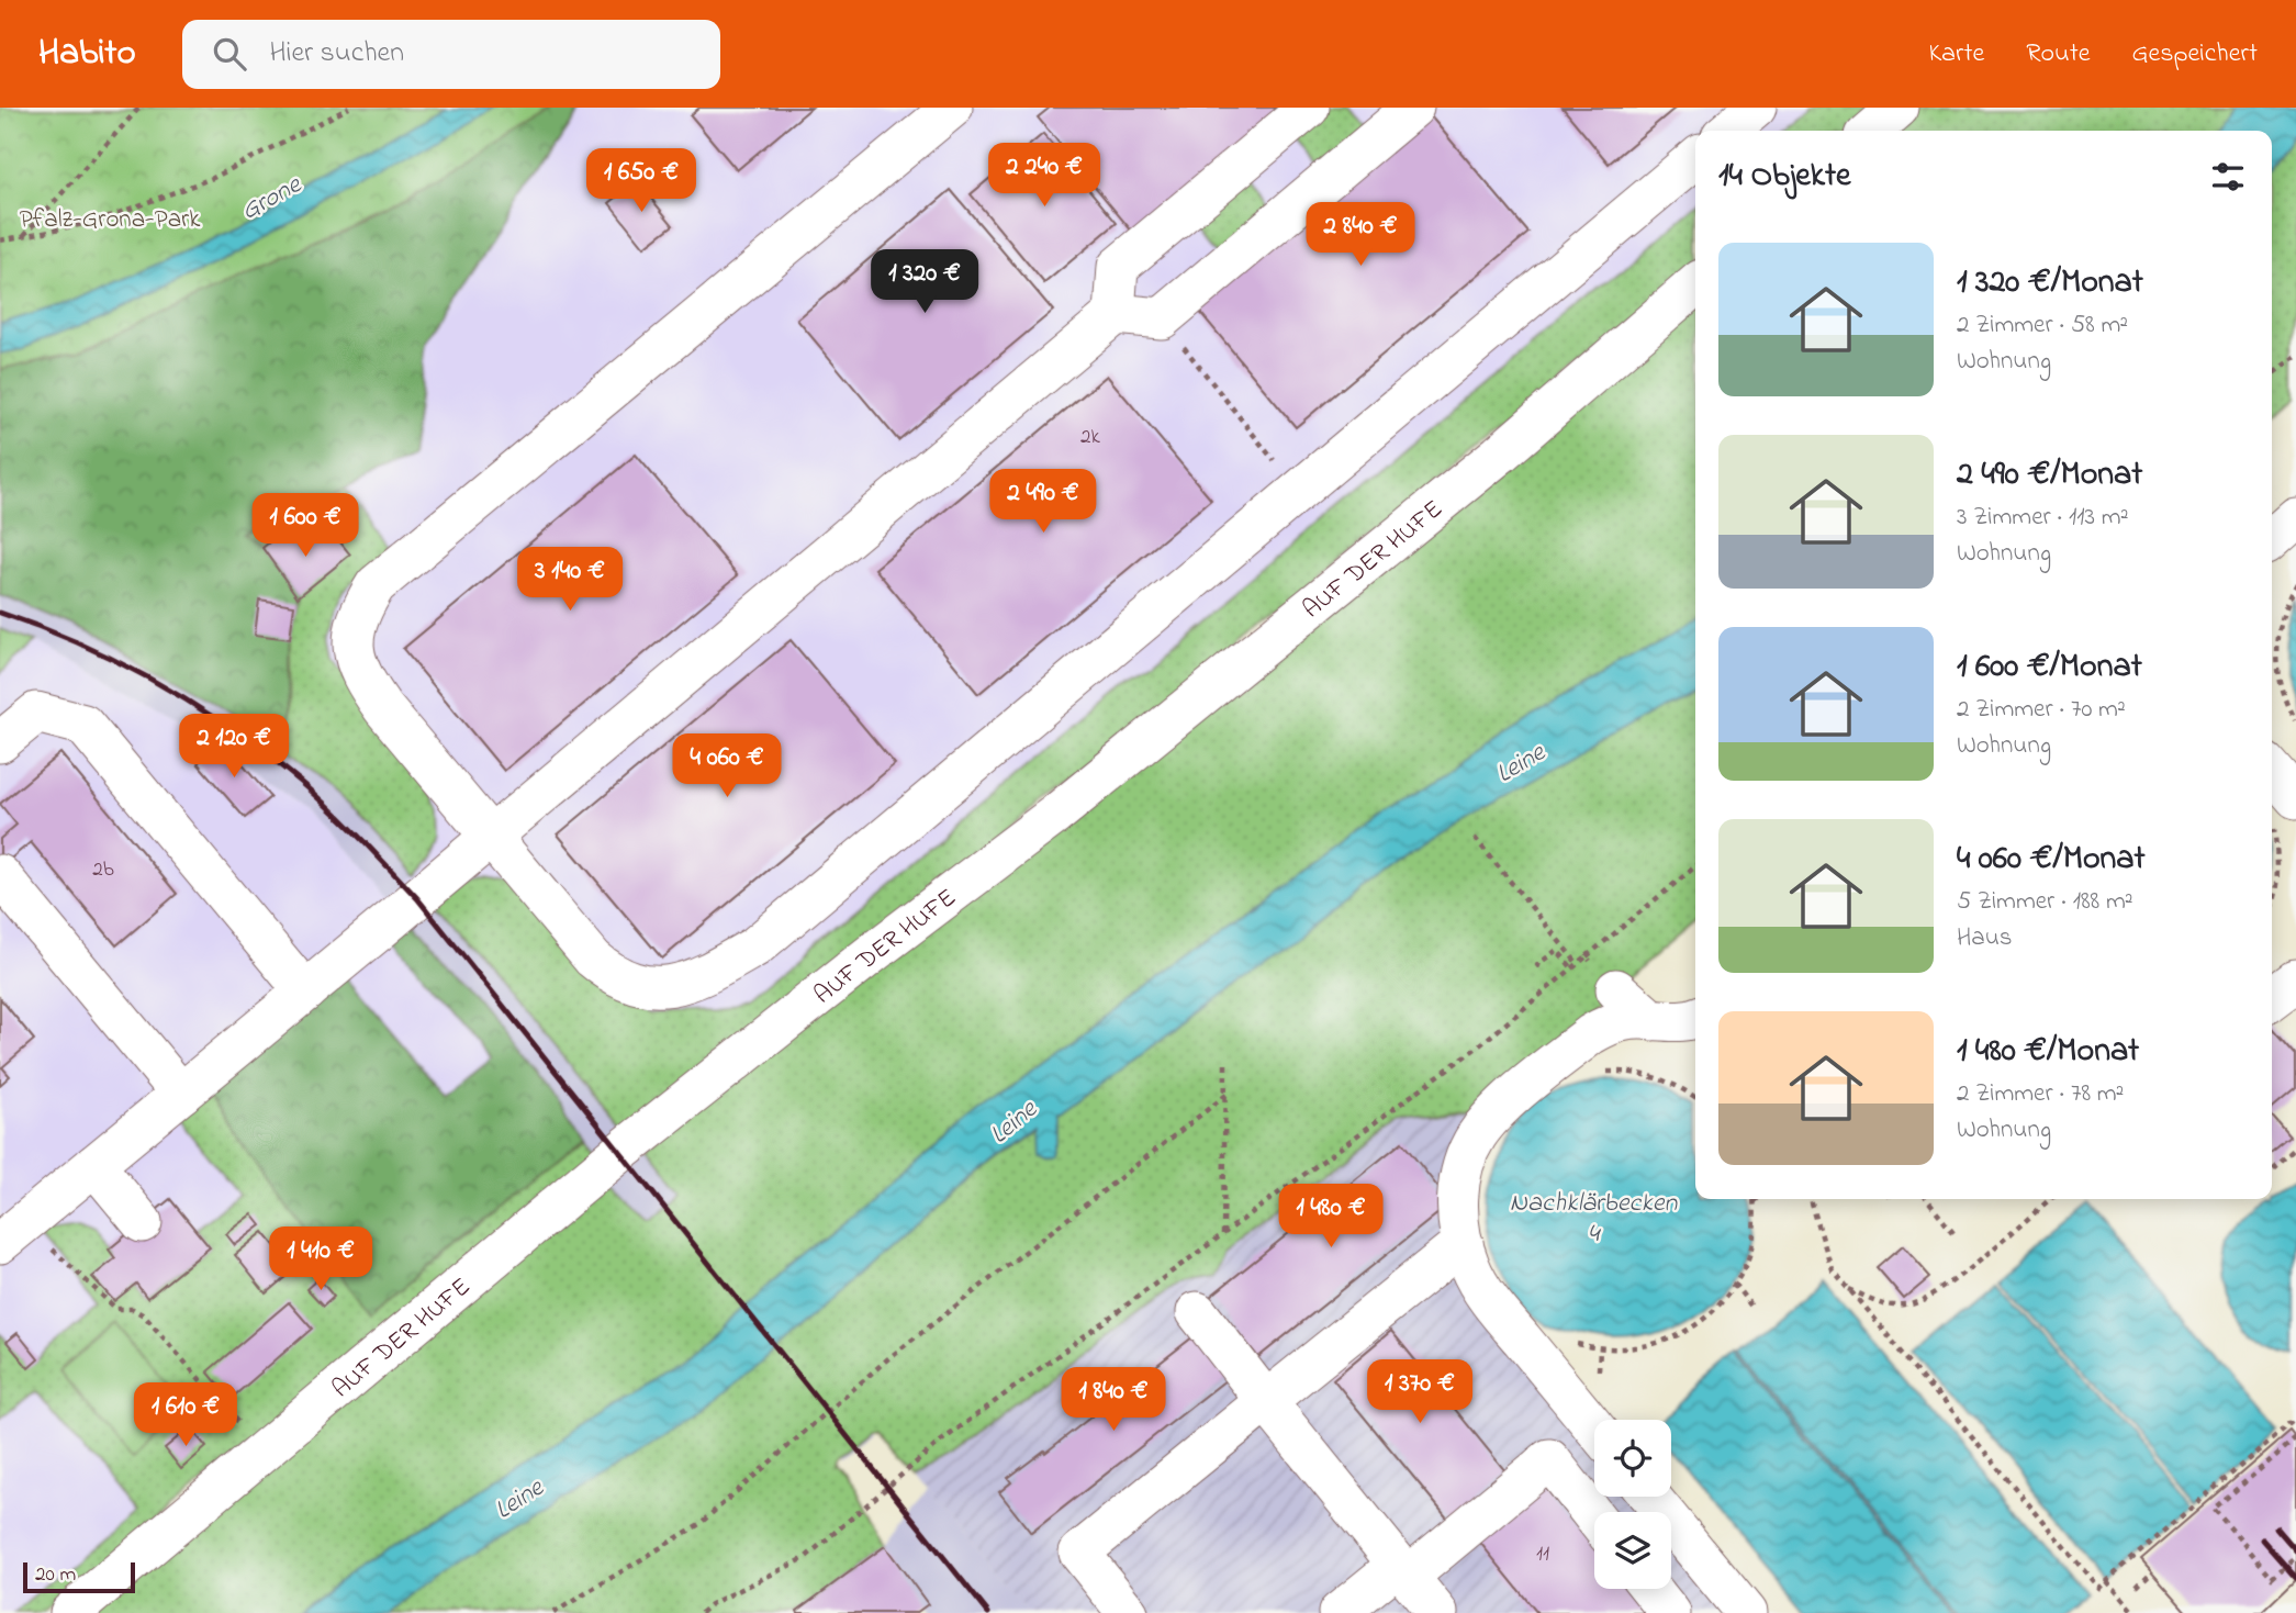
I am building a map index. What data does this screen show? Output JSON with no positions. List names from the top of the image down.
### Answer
{
  "streets": {
    "lane": ["AUF DER HUFE"]
  },
  "water": ["Grone", "Leine", "Nachklärbecken 4"],
  "parks": ["Pfalz-Grona-Park"],
  "house_numbers": ["2k", "2b", "11"],
  "scale_bar": "20 m",
  "page": {
    "header": "Habito",
    "search": "Hier suchen",
    "nav": ["Karte", "Route", "Gespeichert"],
    "heading": "14 Objekte",
    "price": [
      "2 240 €",
      "1 650 €",
      "2 840 €",
      "1 320 €",
      "2 490 €",
      "1 600 €",
      "3 140 €",
      "2 120 €",
      "4 060 €",
      "1 480 €",
      "1 410 €",
      "1 370 €",
      "1 840 €",
      "1 610 €"
    ],
    "list": [
      {
        "name": "1 320 €/Monat",
        "note": "2 Zimmer · 58 m² · Wohnung"
      },
      {
        "name": "2 490 €/Monat",
        "note": "3 Zimmer · 113 m² · Wohnung"
      },
      {
        "name": "1 600 €/Monat",
        "note": "2 Zimmer · 70 m² · Wohnung"
      },
      {
        "name": "4 060 €/Monat",
        "note": "5 Zimmer · 188 m² · Haus"
      },
      {
        "name": "1 480 €/Monat",
        "note": "2 Zimmer · 78 m² · Wohnung"
      }
    ],
    "scale": "20 m"
  }
}
